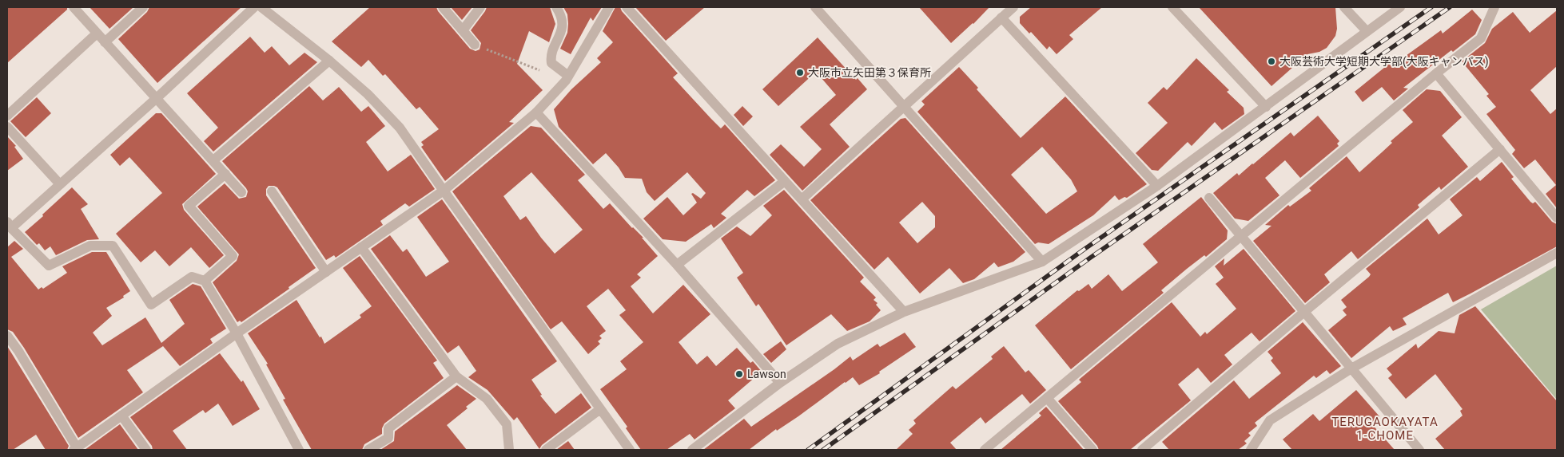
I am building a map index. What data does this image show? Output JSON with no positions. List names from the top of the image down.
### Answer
{
  "districts": ["TERUGAOKAYATA 1-CHOME"],
  "places": ["大阪芸術大学短期大学部(大阪キャンパス)", "大阪市立矢田第３保育所", "Lawson"]
}
